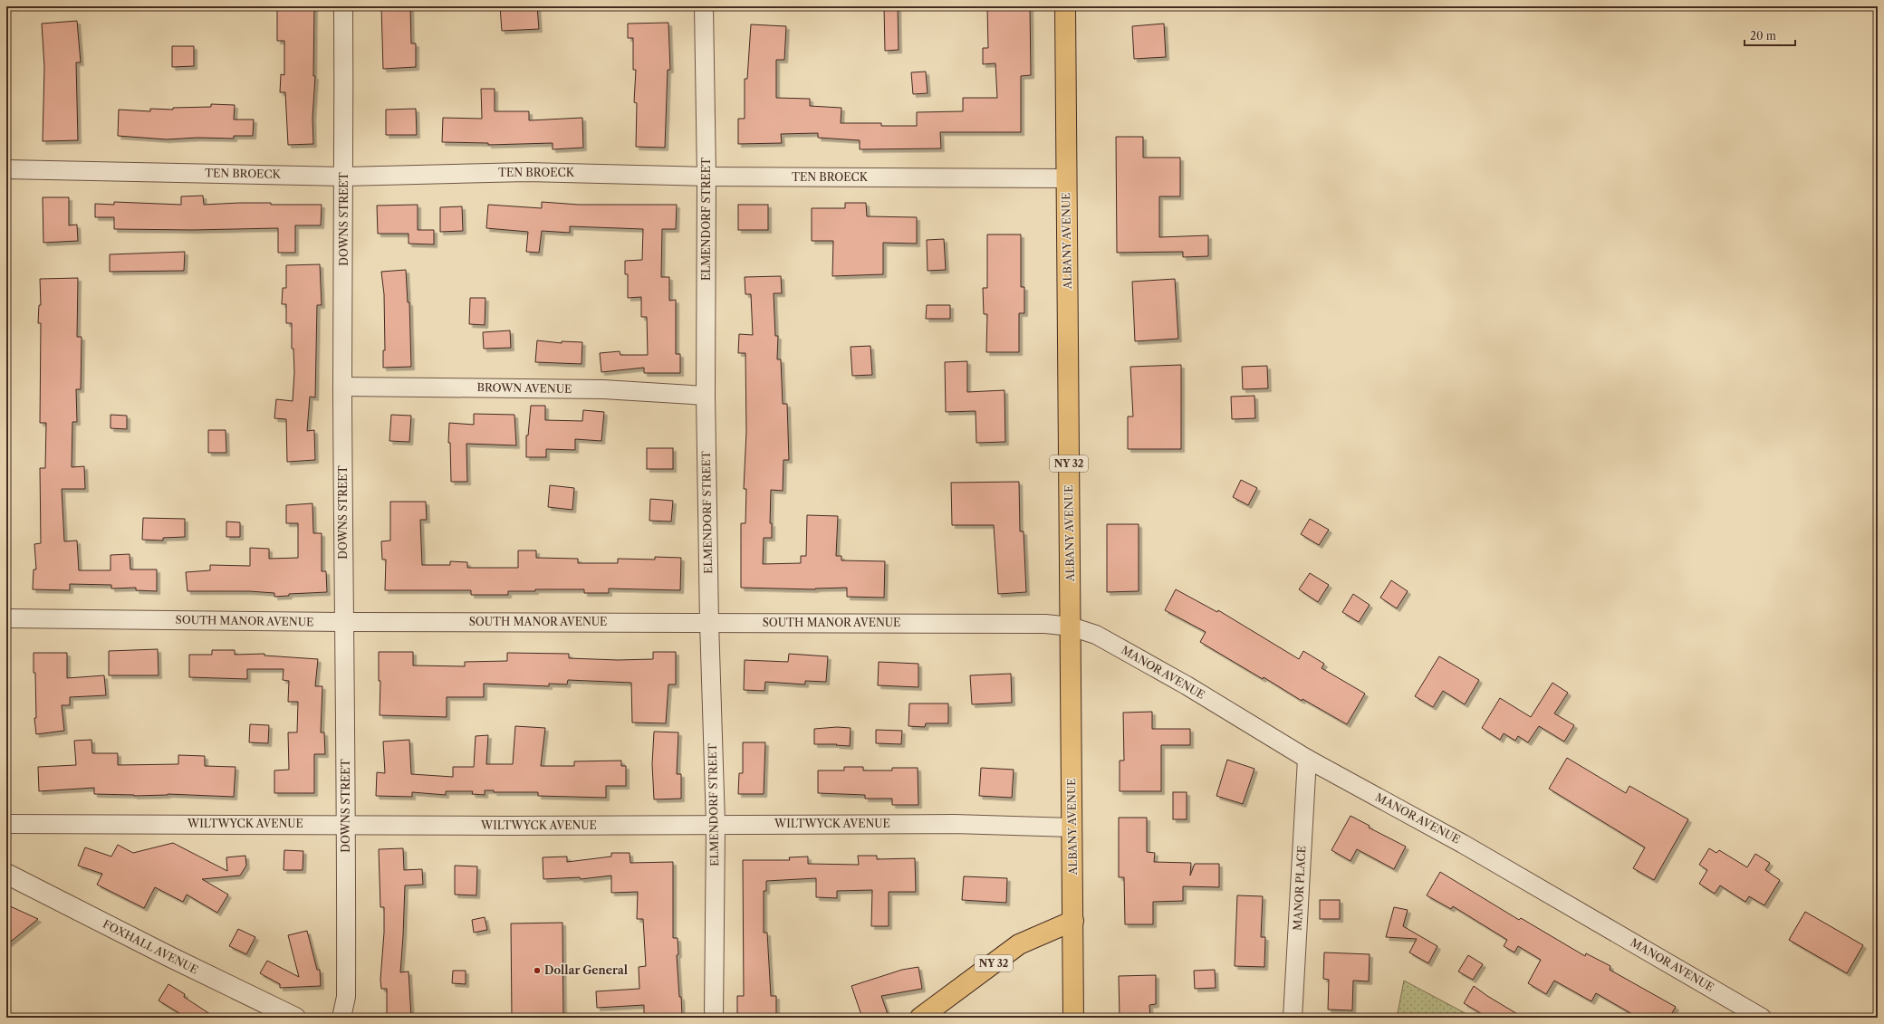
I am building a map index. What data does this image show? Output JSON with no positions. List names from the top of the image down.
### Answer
{
  "streets": {
    "main road": ["ALBANY AVENUE", "NY 32"],
    "street": [
      "TEN BROECK",
      "DOWNS STREET",
      "ELMENDORF STREET",
      "BROWN AVENUE",
      "SOUTH MANOR AVENUE",
      "MANOR AVENUE",
      "WILTWYCK AVENUE",
      "MANOR PLACE",
      "FOXHALL AVENUE"
    ]
  },
  "crossings": [
    ["TEN BROECK", "DOWNS STREET"],
    ["TEN BROECK", "ELMENDORF STREET"],
    ["TEN BROECK", "ALBANY AVENUE"],
    ["DOWNS STREET", "BROWN AVENUE"],
    ["DOWNS STREET", "SOUTH MANOR AVENUE"],
    ["DOWNS STREET", "WILTWYCK AVENUE"],
    ["ELMENDORF STREET", "BROWN AVENUE"],
    ["ELMENDORF STREET", "SOUTH MANOR AVENUE"],
    ["ELMENDORF STREET", "WILTWYCK AVENUE"],
    ["ALBANY AVENUE", "NY 32"],
    ["ALBANY AVENUE", "SOUTH MANOR AVENUE"],
    ["ALBANY AVENUE", "MANOR AVENUE"],
    ["ALBANY AVENUE", "WILTWYCK AVENUE"],
    ["SOUTH MANOR AVENUE", "MANOR AVENUE"],
    ["MANOR AVENUE", "MANOR PLACE"]
  ],
  "places": ["Dollar General"],
  "scale_bar": "20 m"
}
